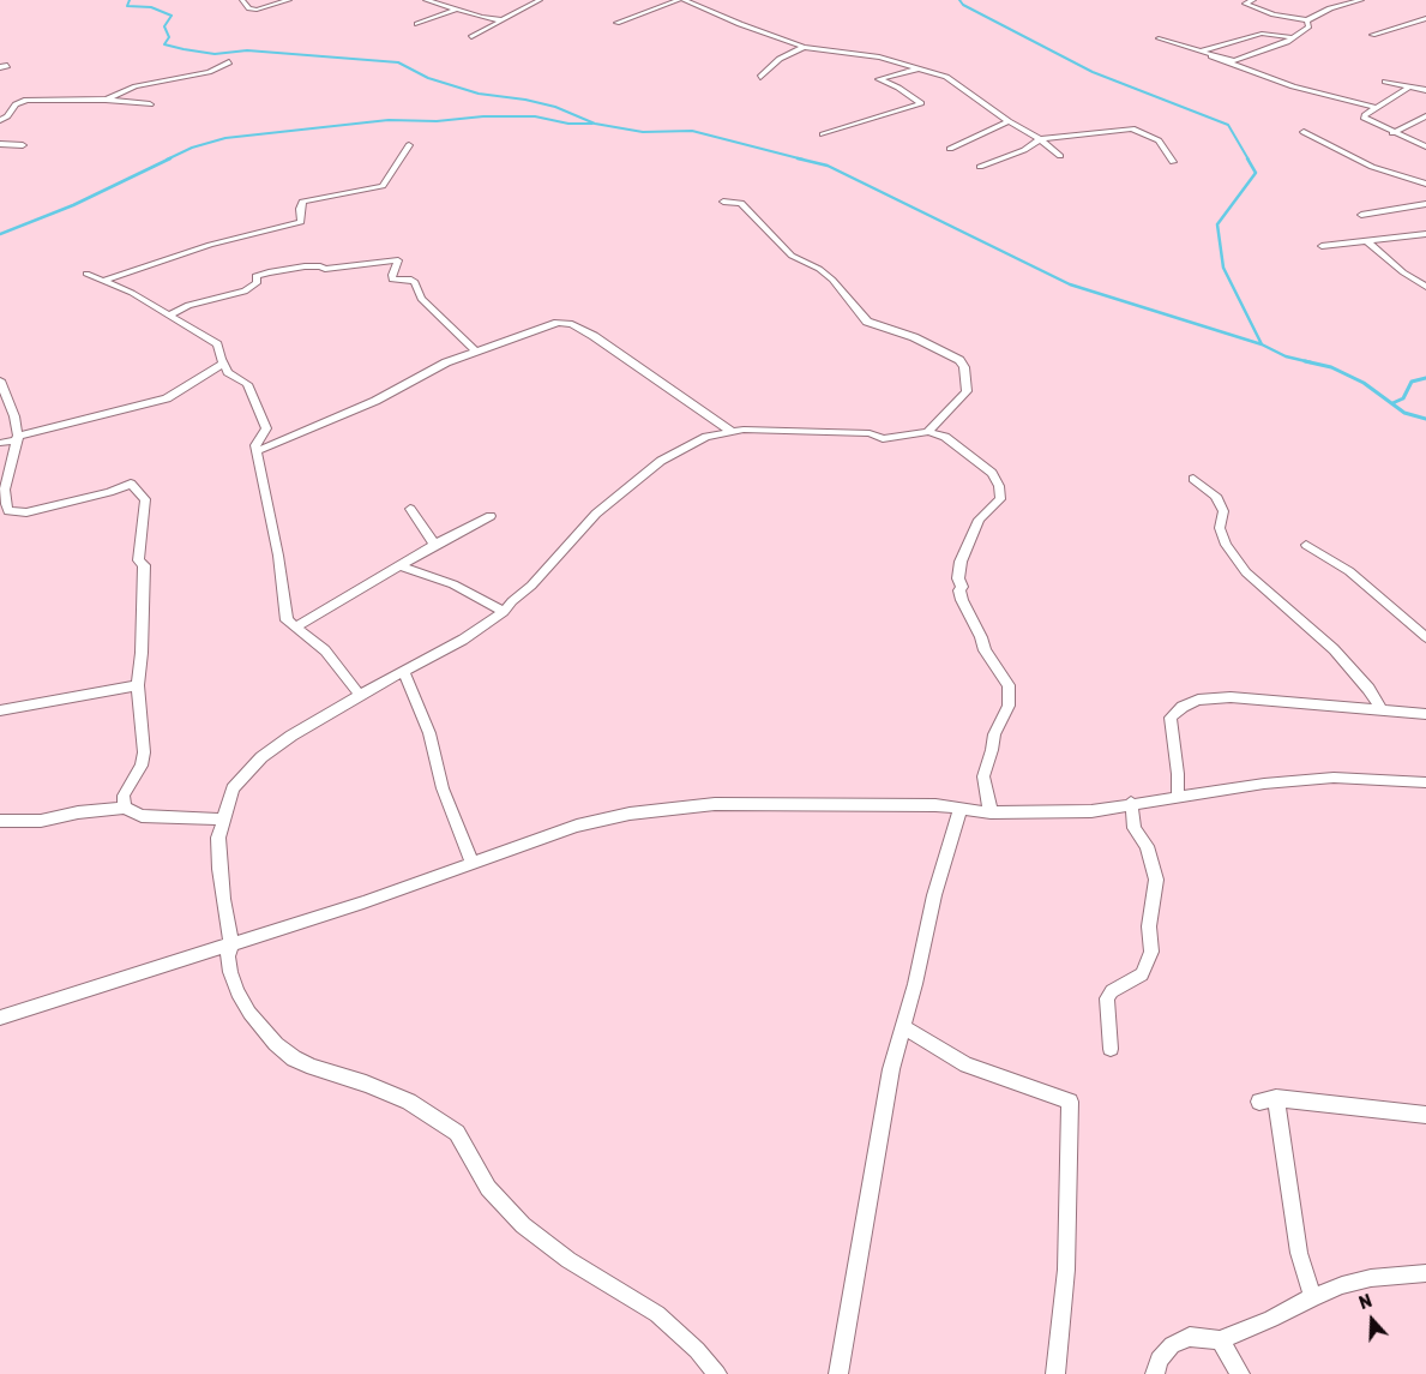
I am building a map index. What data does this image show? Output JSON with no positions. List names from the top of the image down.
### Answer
{
  "north": "top"
}
